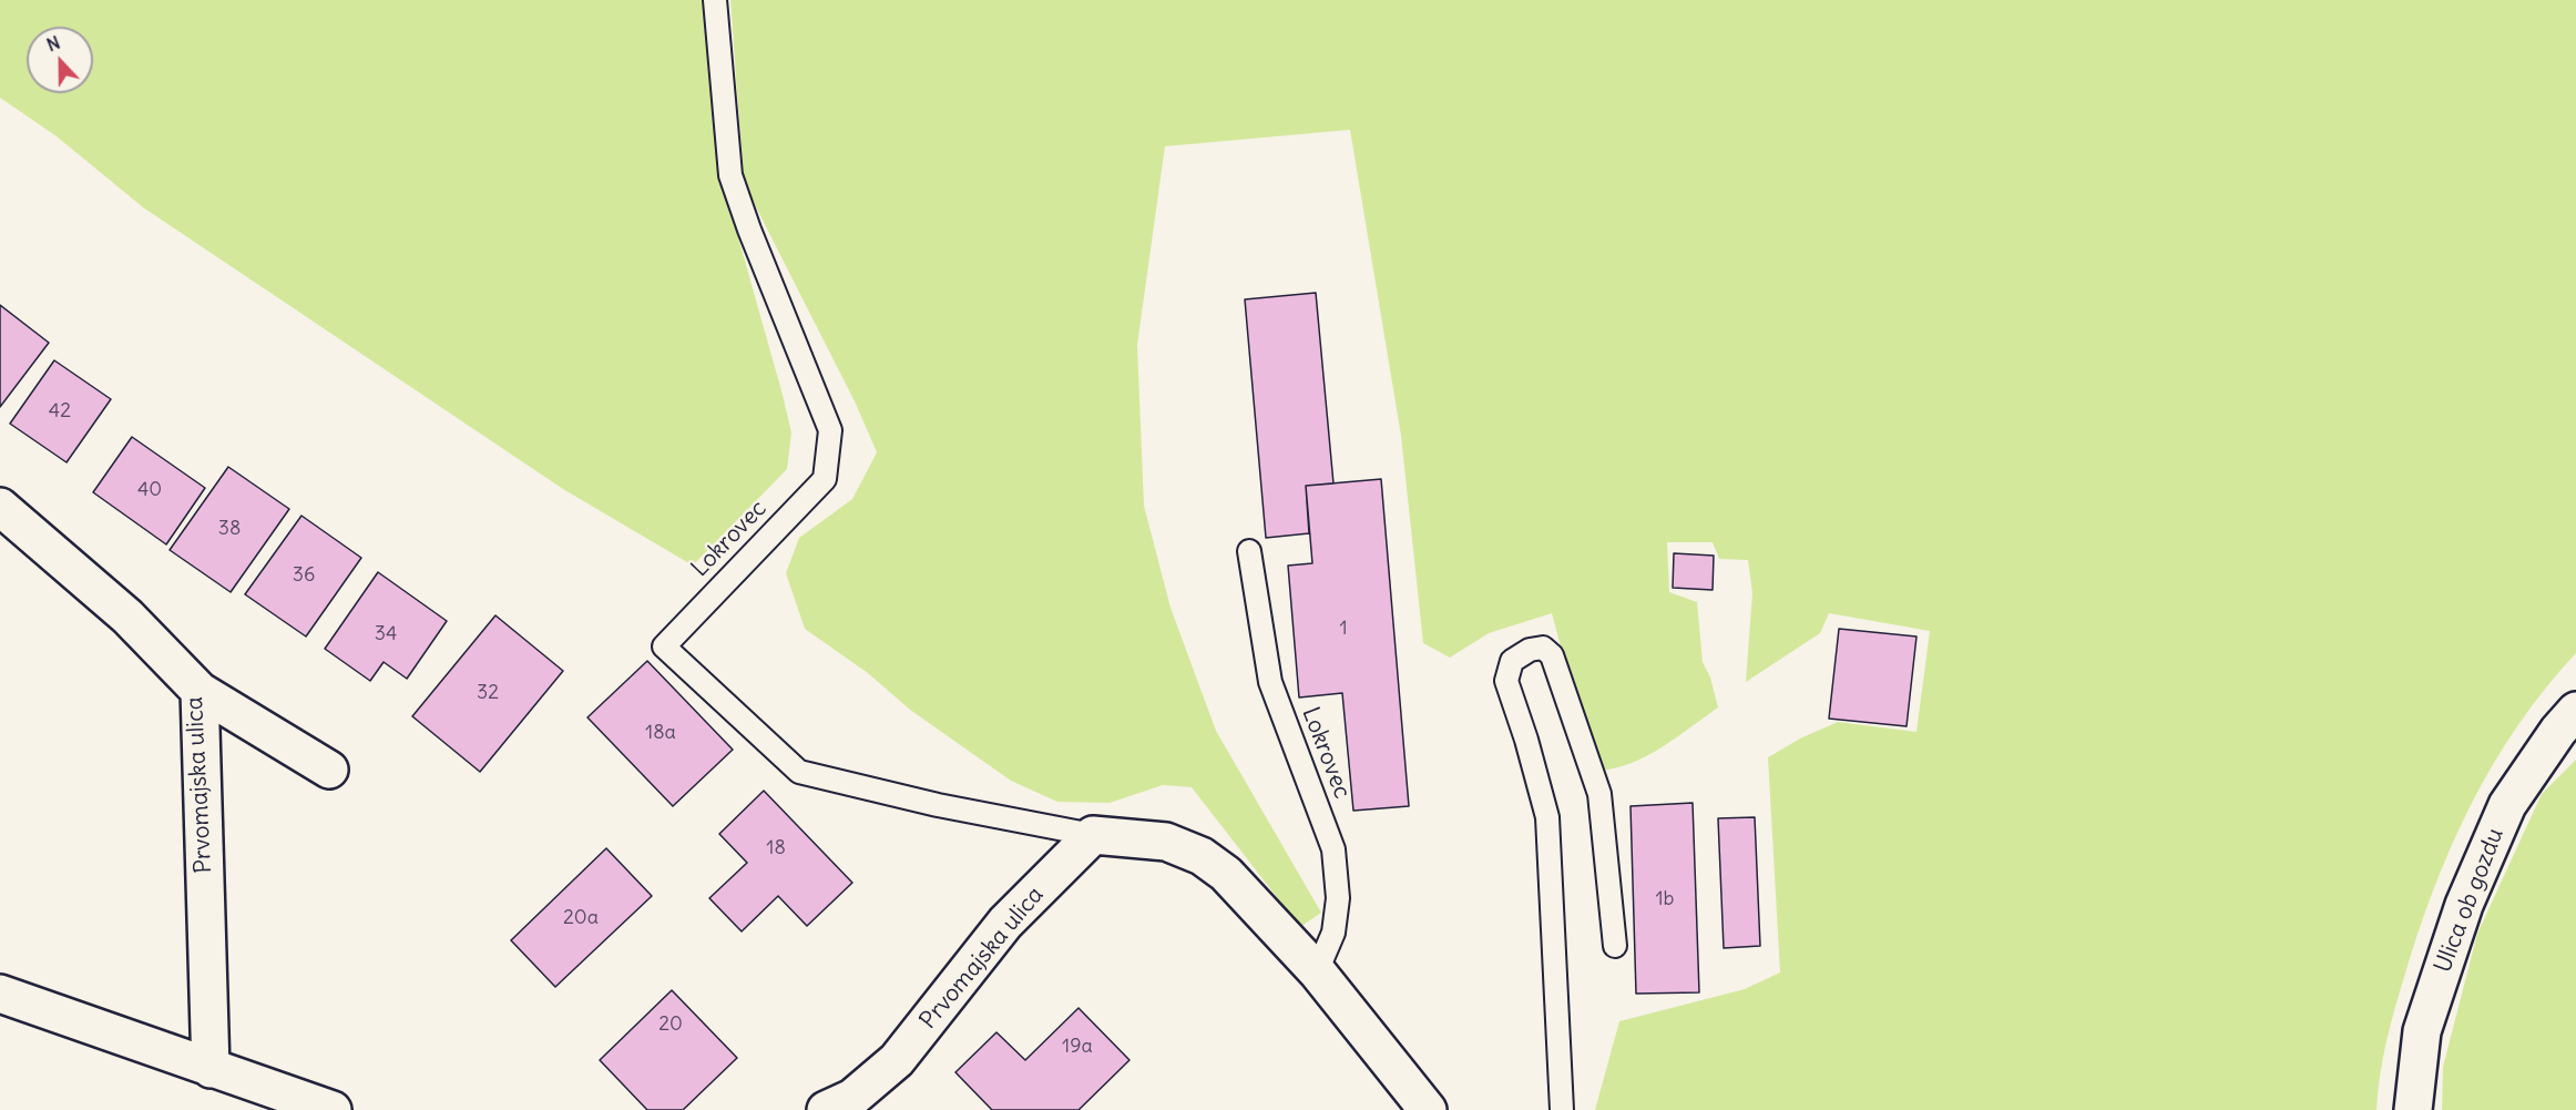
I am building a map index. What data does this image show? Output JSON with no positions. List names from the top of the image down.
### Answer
{
  "streets": {
    "street": ["Prvomajska ulica", "Ulica ob gozdu"],
    "lane": ["Lokrovec"]
  },
  "crossings": [
    ["Lokrovec", "Prvomajska ulica"]
  ],
  "house_numbers": [
    "42",
    "40",
    "38",
    "36",
    "1",
    "34",
    "32",
    "18a",
    "18",
    "1b",
    "20a",
    "20",
    "19a"
  ],
  "north": "top"
}
